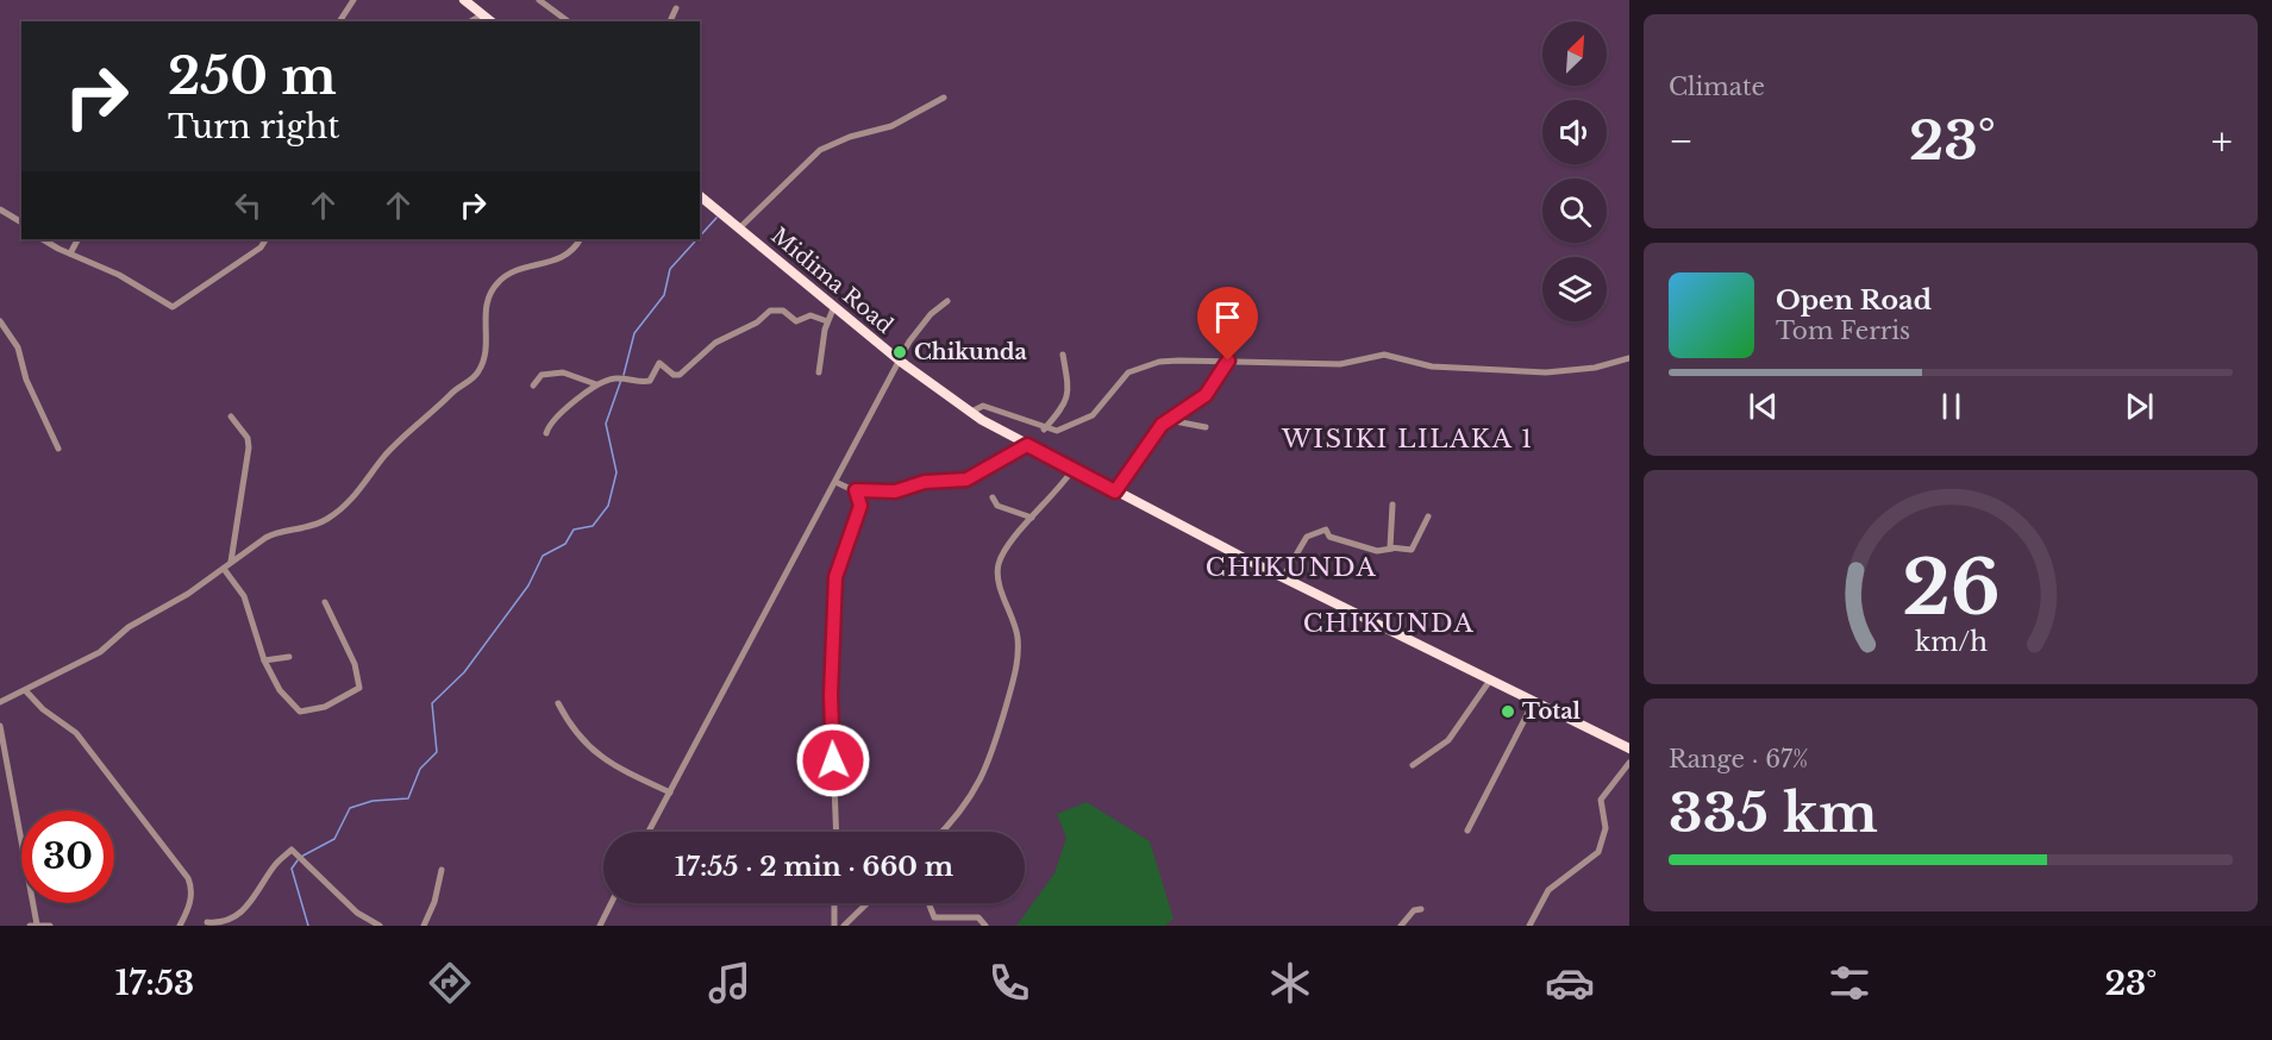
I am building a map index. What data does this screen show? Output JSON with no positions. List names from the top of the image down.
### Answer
{
  "streets": {
    "main road": ["Midima Road"]
  },
  "districts": ["WISIKI LILAKA 1", "CHIKUNDA", "CHIKUNDA"],
  "places": ["Chikunda", "Total"],
  "north": "top right",
  "page": {
    "tile": [
      "Climate",
      ["Range · 67%", "335 km"]
    ],
    "turn": ["250 m", "Turn right"],
    "heat": ["−", "23°", "+"],
    "song": ["Open Road", "Tom Ferris"],
    "limit": "30",
    "trip": "17:55 · 2 min · 660 m",
    "tabs": ["17:53", "23°"],
    "gauge": ["26", "km/h"]
  }
}
